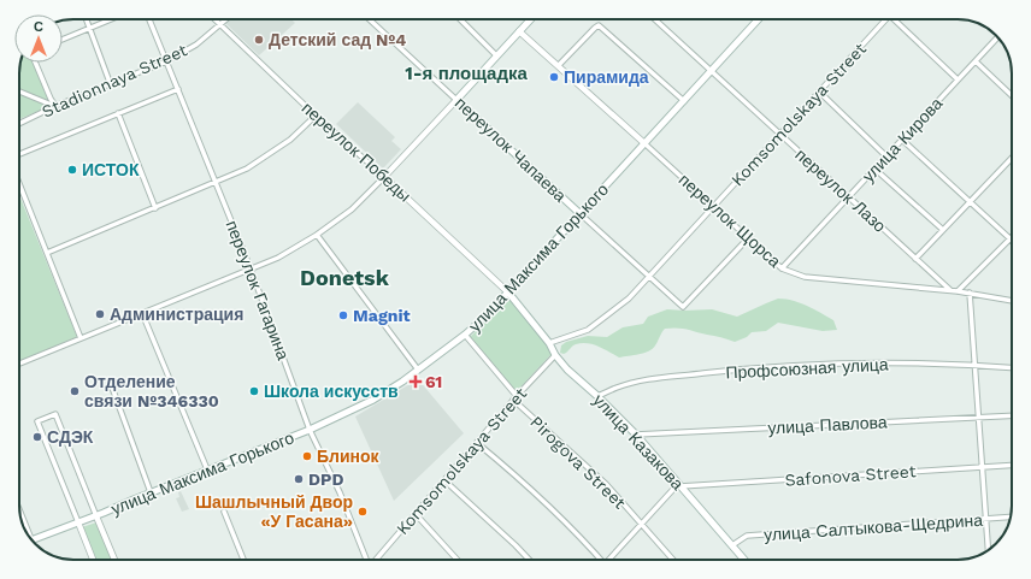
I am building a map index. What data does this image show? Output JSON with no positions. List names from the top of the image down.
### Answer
{
  "streets": {
    "main road": ["переулок Чапаева", "улица Максима Горького", "улица Казакова"],
    "street": [
      "Stadionnaya Street",
      "Komsomolskaya Street",
      "улица Кирова",
      "переулок Победы",
      "переулок Лазо",
      "переулок Щорса",
      "переулок Гагарина",
      "Профсоюзная улица",
      "улица Павлова",
      "Pirogova Street",
      "Safonova Street",
      "улица Салтыкова-Щедрина"
    ]
  },
  "crossings": [
    ["Stadionnaya Street", "переулок Победы"],
    ["Stadionnaya Street", "переулок Гагарина"],
    ["Komsomolskaya Street", "переулок Чапаева"],
    ["Komsomolskaya Street", "переулок Лазо"],
    ["Komsomolskaya Street", "переулок Щорса"],
    ["Komsomolskaya Street", "улица Казакова"],
    ["Komsomolskaya Street", "Pirogova Street"],
    ["улица Кирова", "переулок Лазо"],
    ["улица Кирова", "переулок Щорса"],
    ["переулок Чапаева", "переулок Щорса"],
    ["переулок Чапаева", "улица Максима Горького"],
    ["переулок Победы", "улица Максима Горького"],
    ["переулок Победы", "улица Казакова"],
    ["переулок Лазо", "переулок Щорса"],
    ["переулок Лазо", "улица Максима Горького"],
    ["переулок Щорса", "улица Максима Горького"],
    ["улица Максима Горького", "переулок Гагарина"],
    ["улица Максима Горького", "улица Казакова"],
    ["улица Максима Горького", "Pirogova Street"],
    ["Профсоюзная улица", "улица Казакова"],
    ["улица Павлова", "улица Казакова"],
    ["улица Казакова", "Safonova Street"],
    ["улица Казакова", "улица Салтыкова-Щедрина"]
  ],
  "districts": ["1-я площадка", "Donetsk"],
  "places": {
    "other": [
      "Детский сад №4",
      "Пирамида",
      "ИСТОК",
      "Администрация",
      "Magnit",
      "Отделение связи №346330",
      "Школа искусств",
      "СДЭК",
      "Блинок",
      "DPD",
      "Шашлычный Двор «У Гасана»"
    ],
    "health": ["61"]
  },
  "north": "top"
}
